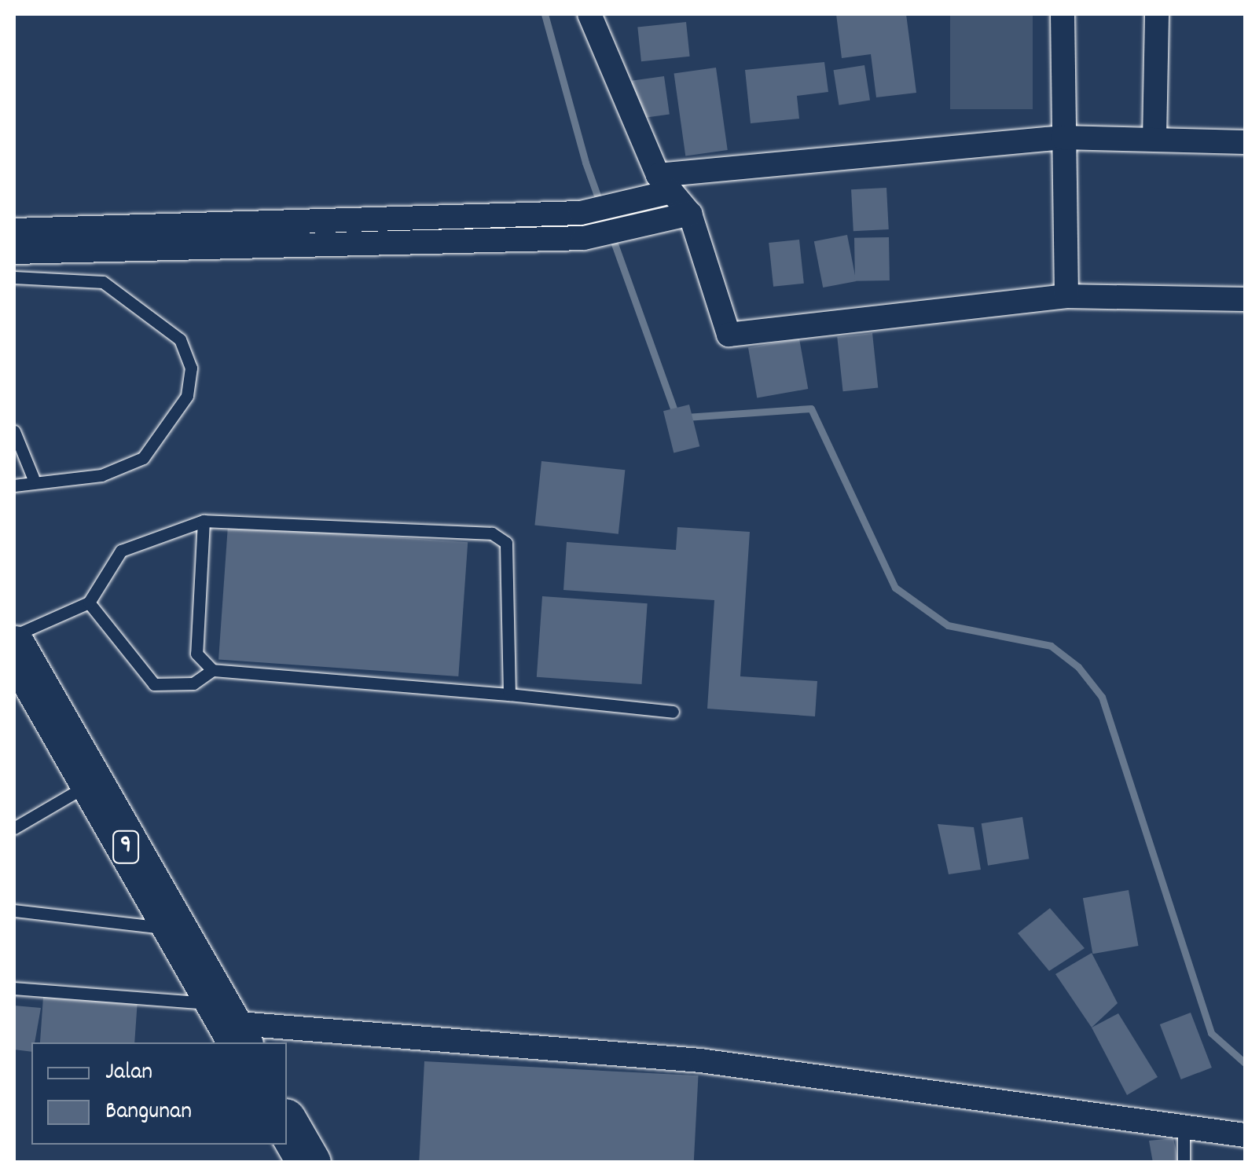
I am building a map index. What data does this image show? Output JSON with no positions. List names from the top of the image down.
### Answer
{
  "streets": {
    "highway": ["9"]
  },
  "legend": ["Jalan", "Bangunan"]
}
